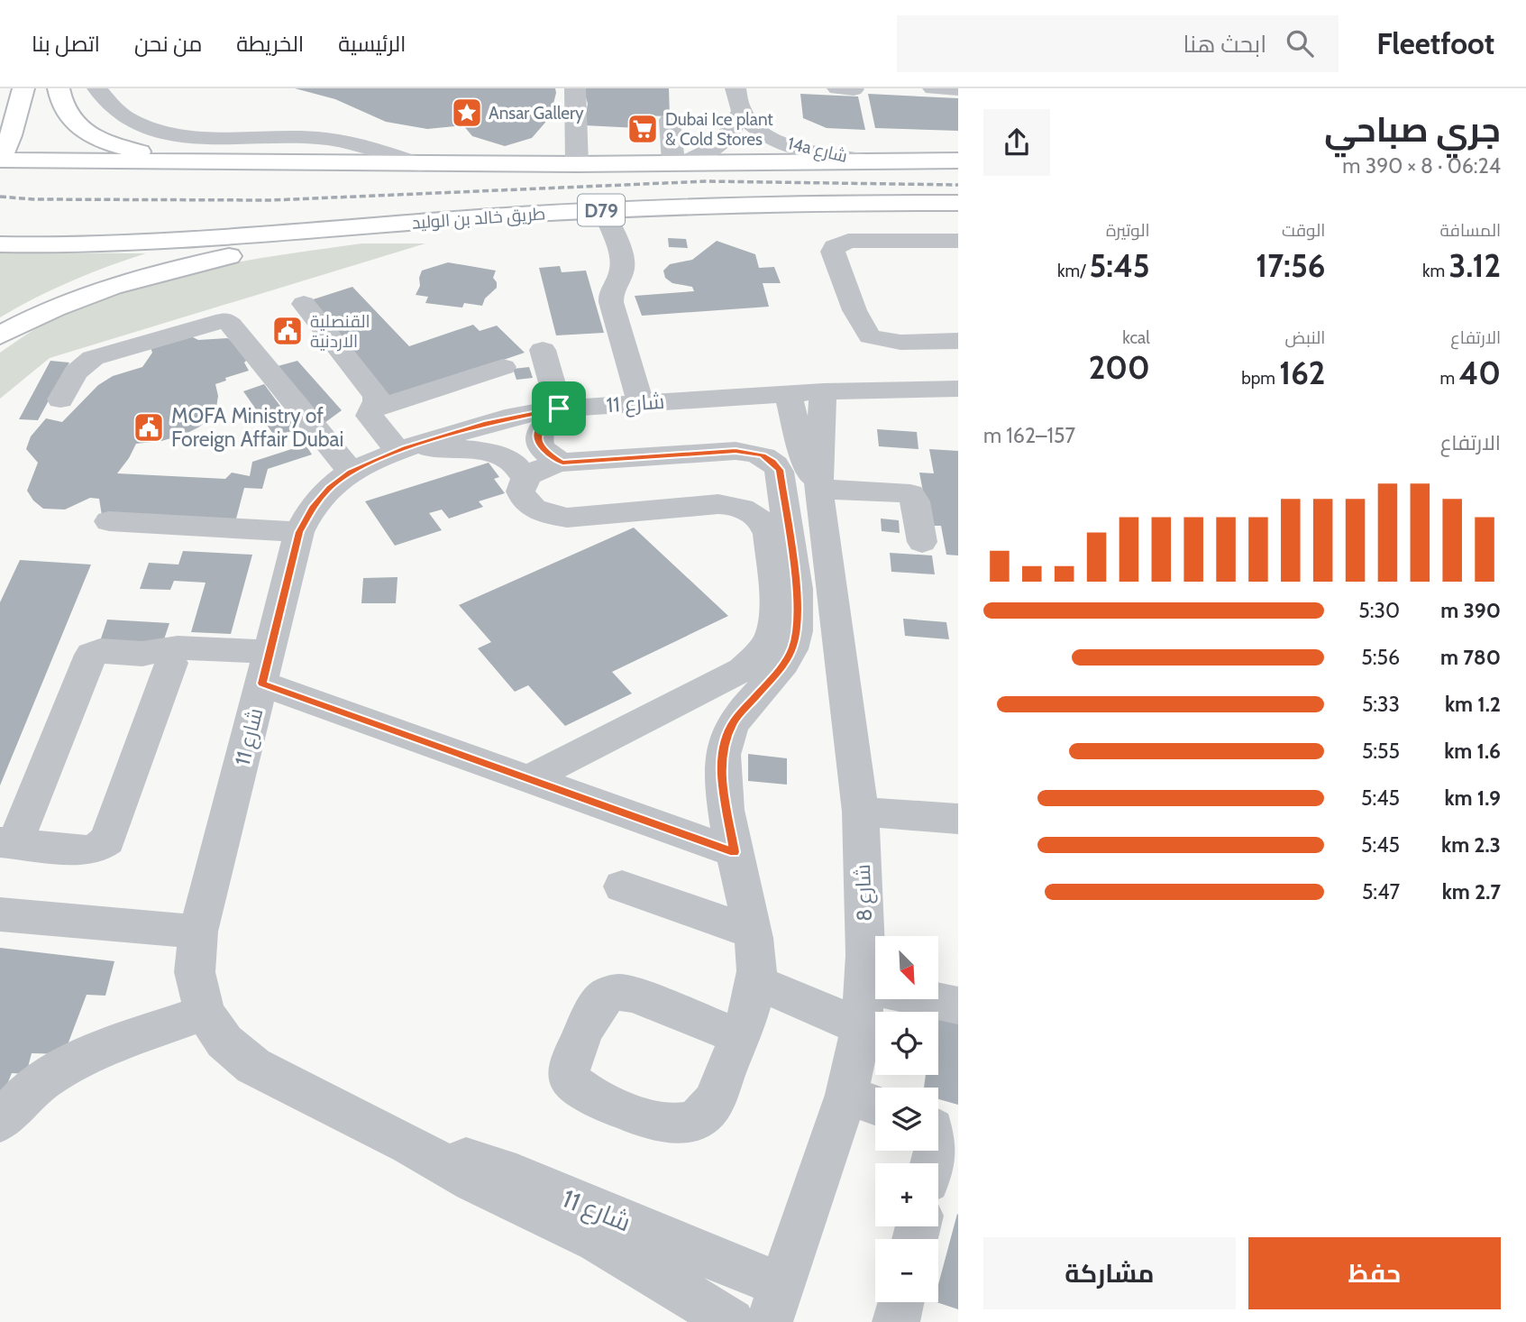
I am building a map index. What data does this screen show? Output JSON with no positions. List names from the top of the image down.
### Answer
{
  "streets": {
    "main road": ["D79", "طريق خالد بن الوليد"],
    "street": ["14a شارع", "شارع 11", "شارع 8"]
  },
  "crossings": [
    ["14a شارع", "D79"],
    ["شارع 11", "شارع 8"]
  ],
  "places": {
    "place": ["Ansar Gallery"],
    "supermarket": ["Dubai Ice plant & Cold Stores"],
    "public building": ["القنصلية الاردنية", "MOFA Ministry of Foreign Affair Dubai"]
  },
  "north": "bottom right",
  "page": {
    "header": "Fleetfoot",
    "search": "ابحث هنا",
    "nav": [
      "الرئيسية",
      "الخريطة",
      "من نحن",
      "اتصل بنا"
    ],
    "heading": ["جري صباحي", "06:24 · 8 × 390 m"],
    "stats": [
      ["المسافة", "3.12 km"],
      ["الوقت", "17:56"],
      ["الوتيرة", "5:45 /km"],
      ["الارتفاع", "40 m"],
      ["النبض", "162 bpm"],
      ["kcal", "200"]
    ],
    "chart": ["الارتفاع", "157–162 m"],
    "list": [
      {
        "name": "390 m",
        "note": "5:30"
      },
      {
        "name": "780 m",
        "note": "5:56"
      },
      {
        "name": "1.2 km",
        "note": "5:33"
      },
      {
        "name": "1.6 km",
        "note": "5:55"
      },
      {
        "name": "1.9 km",
        "note": "5:45"
      },
      {
        "name": "2.3 km",
        "note": "5:45"
      },
      {
        "name": "2.7 km",
        "note": "5:47"
      }
    ],
    "map_buttons": ["+", "−"],
    "buttons": ["حفظ", "مشاركة"]
  }
}
